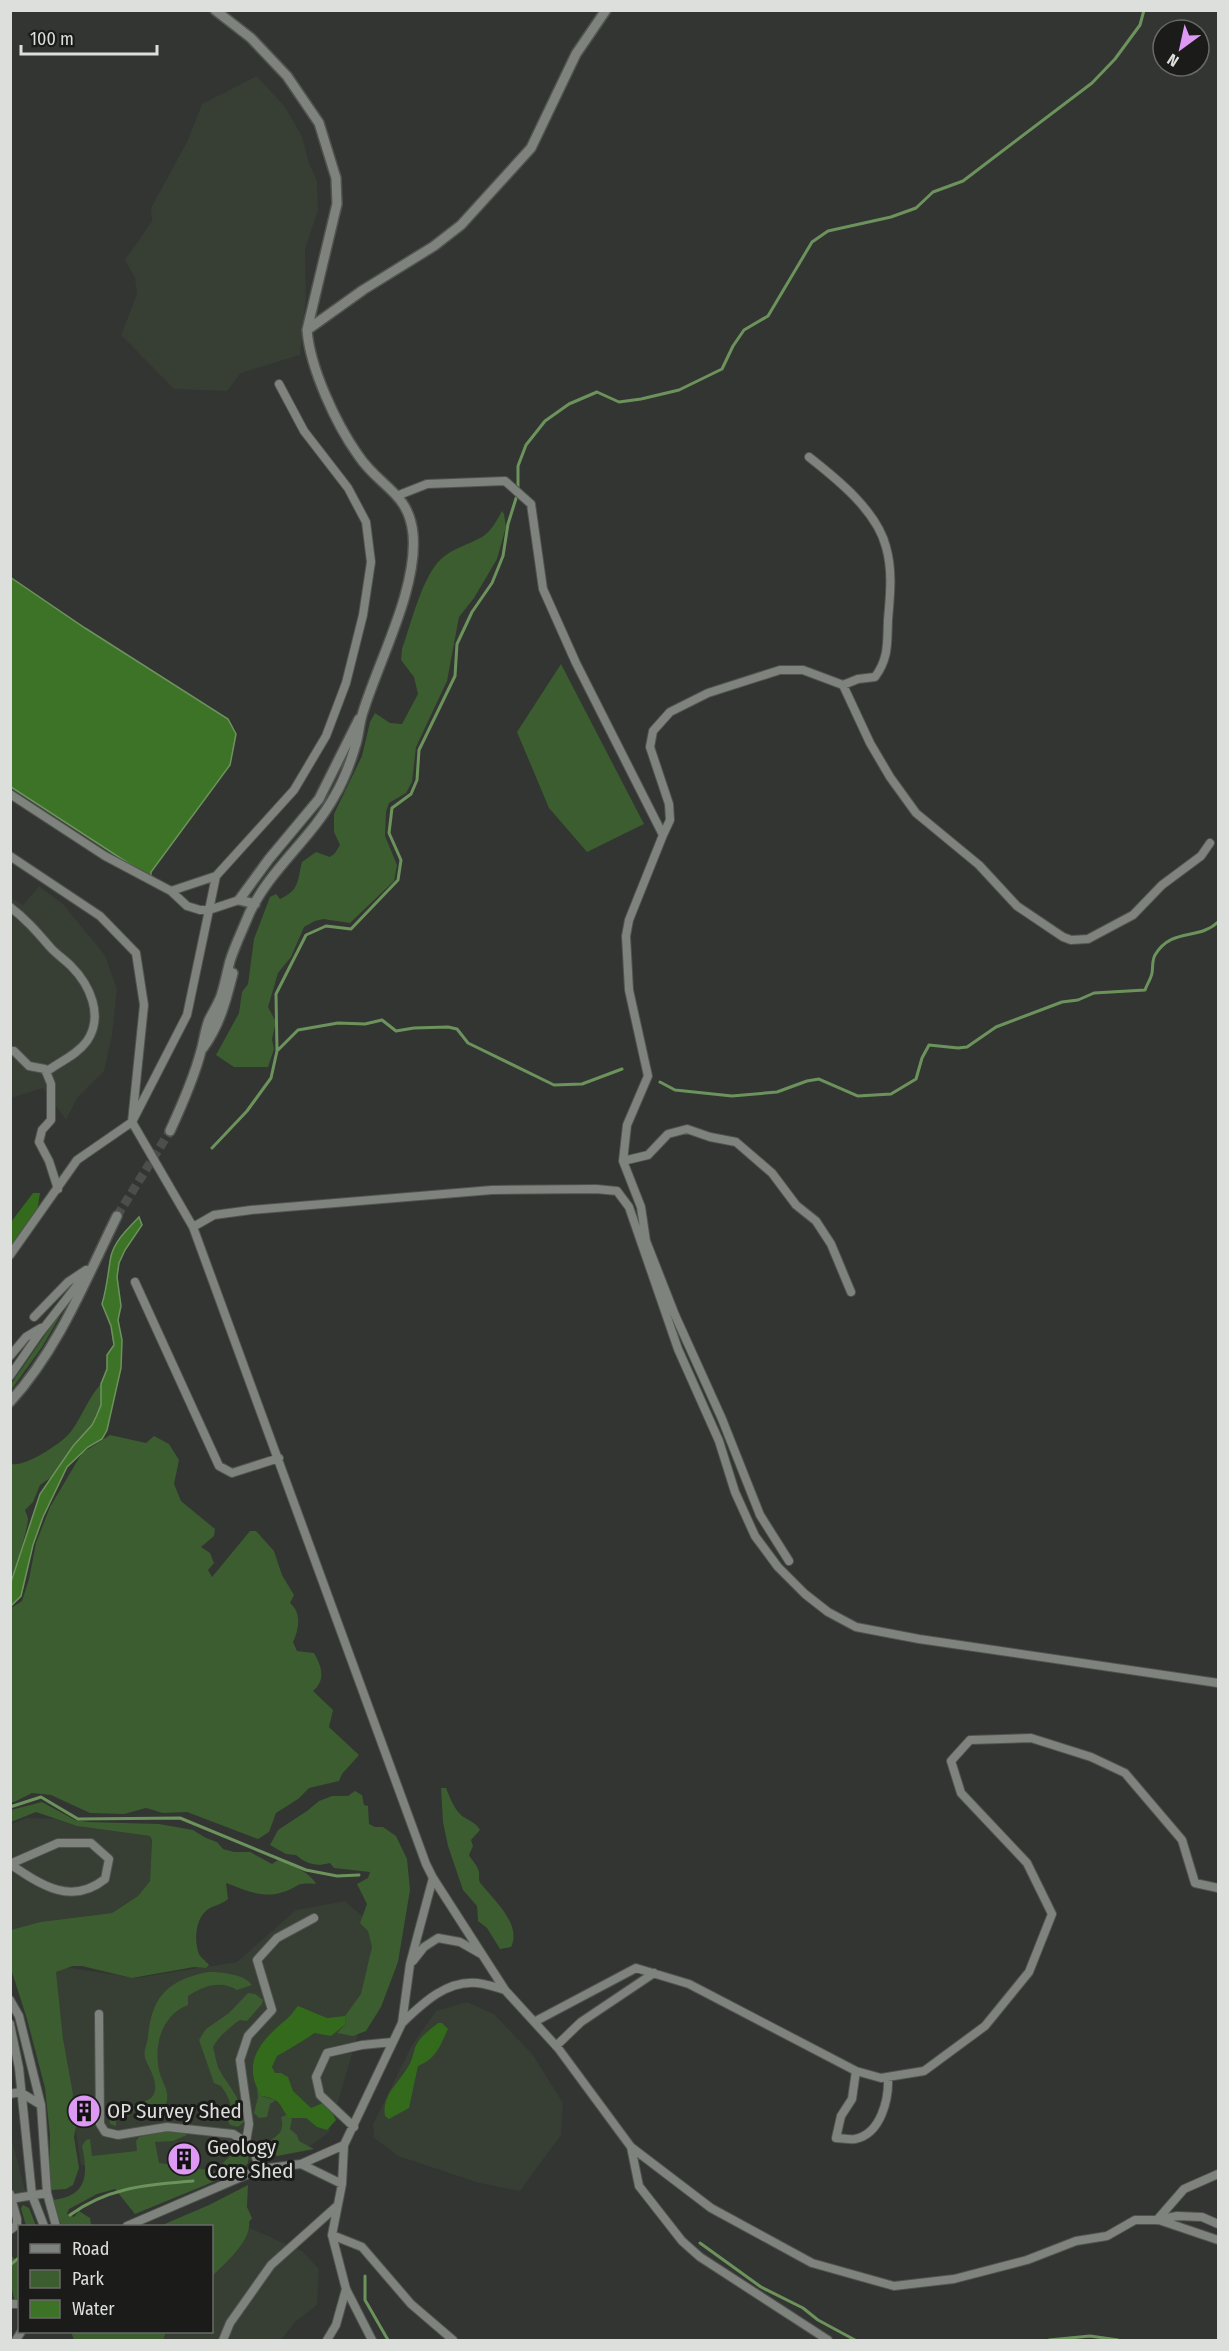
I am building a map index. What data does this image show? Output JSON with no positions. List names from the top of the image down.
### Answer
{
  "places": {
    "building": ["OP Survey Shed", "Geology Core Shed"]
  },
  "legend": ["Road", "Park", "Water"],
  "scale_bar": "100 m",
  "north": "bottom left"
}
